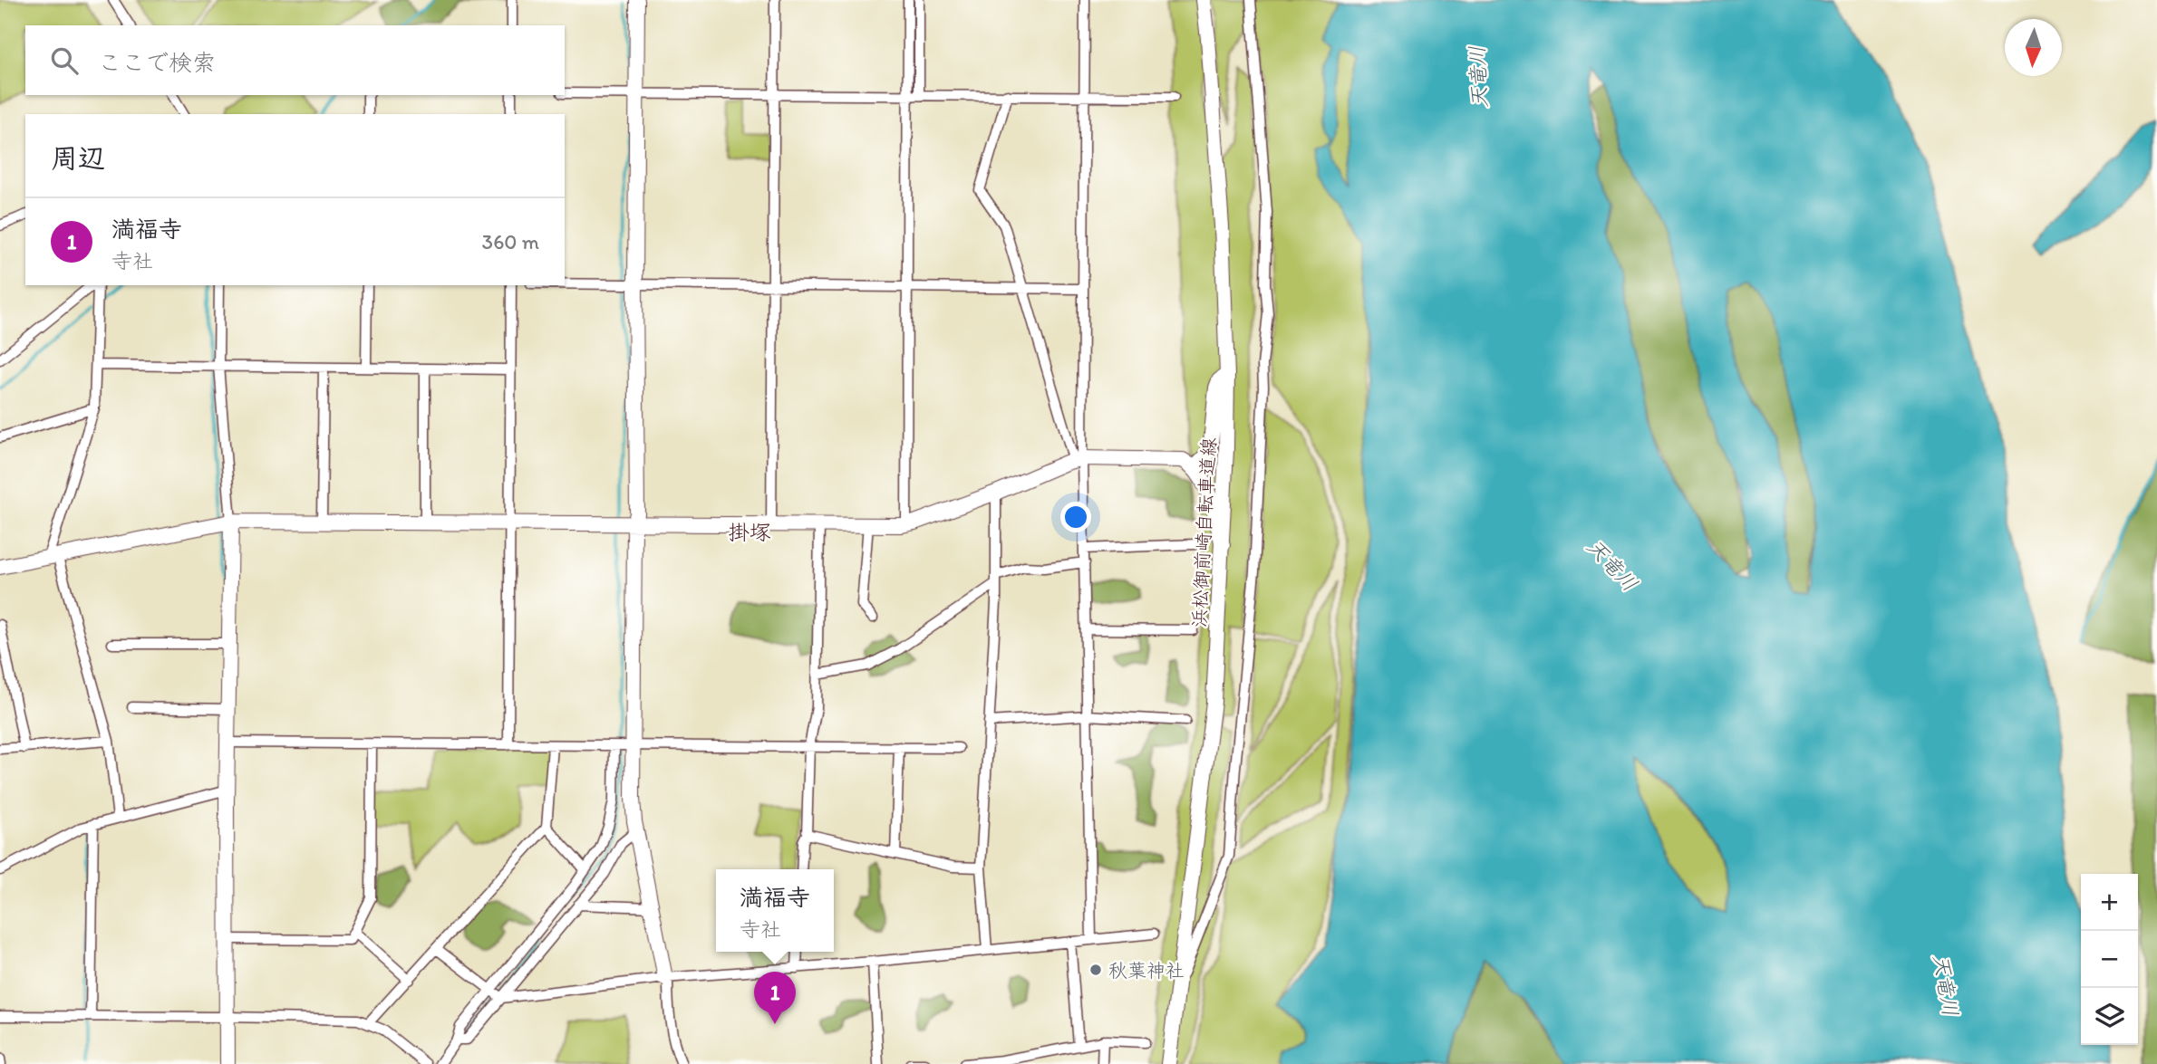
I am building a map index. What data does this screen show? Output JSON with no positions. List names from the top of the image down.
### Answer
{
  "streets": {
    "street": ["浜松御前崎自転車道線"]
  },
  "districts": ["掛塚"],
  "water": ["天竜川"],
  "places": ["秋葉神社"],
  "north": "bottom",
  "page": {
    "search": "ここで検索",
    "heading": "周辺",
    "list": [
      {
        "mark": "1",
        "name": "満福寺",
        "note": "寺社",
        "value": "360 m"
      }
    ],
    "popup": ["満福寺", "寺社"],
    "map_buttons": ["+", "−"],
    "pins": "1"
  }
}
